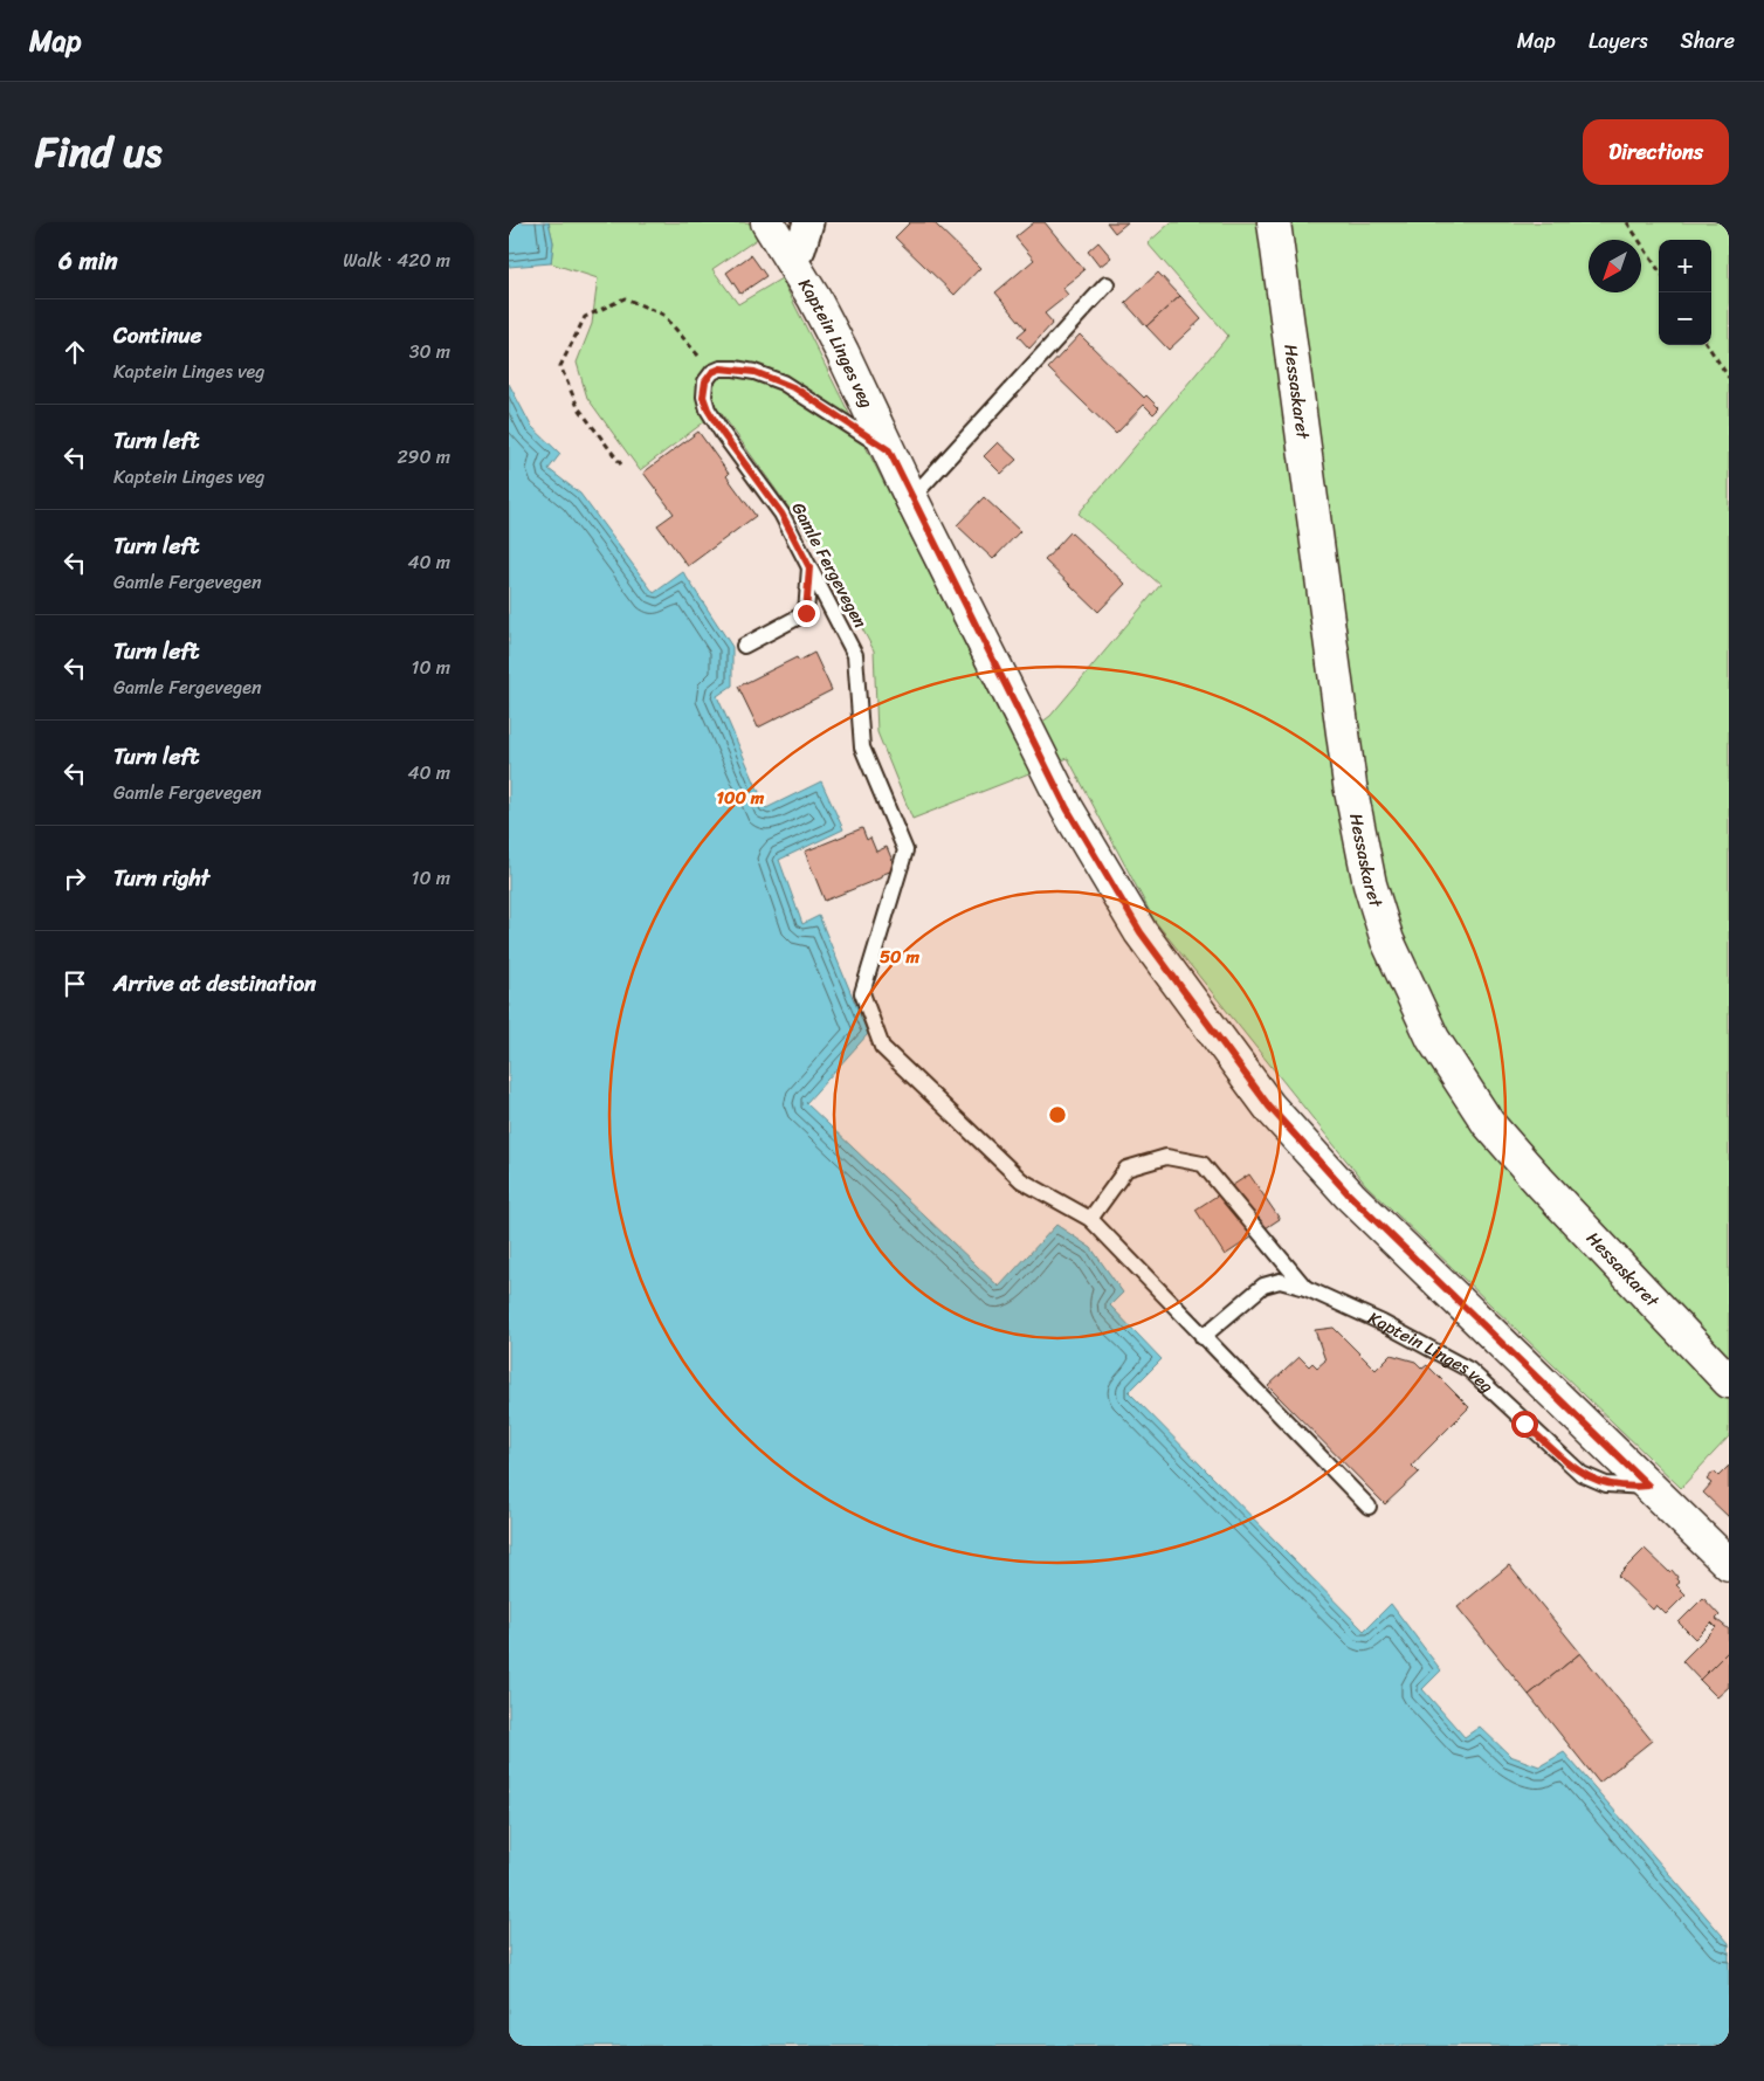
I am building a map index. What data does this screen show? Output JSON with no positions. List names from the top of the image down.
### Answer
{
  "streets": {
    "street": ["Kaptein Linges veg", "Hessaskaret"],
    "lane": ["Gamle Fergevegen"]
  },
  "north": "bottom left",
  "page": {
    "header": "Map",
    "nav": ["Map", "Layers", "Share"],
    "title": "Find us",
    "buttons": "Directions",
    "heading": ["6 min", "Walk · 420 m"],
    "map_buttons": ["+", "−"],
    "list": [
      ["Continue", "Kaptein Linges veg", "30 m"],
      ["Turn left", "Kaptein Linges veg", "290 m"],
      ["Turn left", "Gamle Fergevegen", "40 m"],
      ["Turn left", "Gamle Fergevegen", "10 m"],
      ["Turn left", "Gamle Fergevegen", "40 m"],
      ["Turn right", "10 m"],
      "Arrive at destination"
    ]
  },
  "rings": ["100 m", "50 m"]
}
